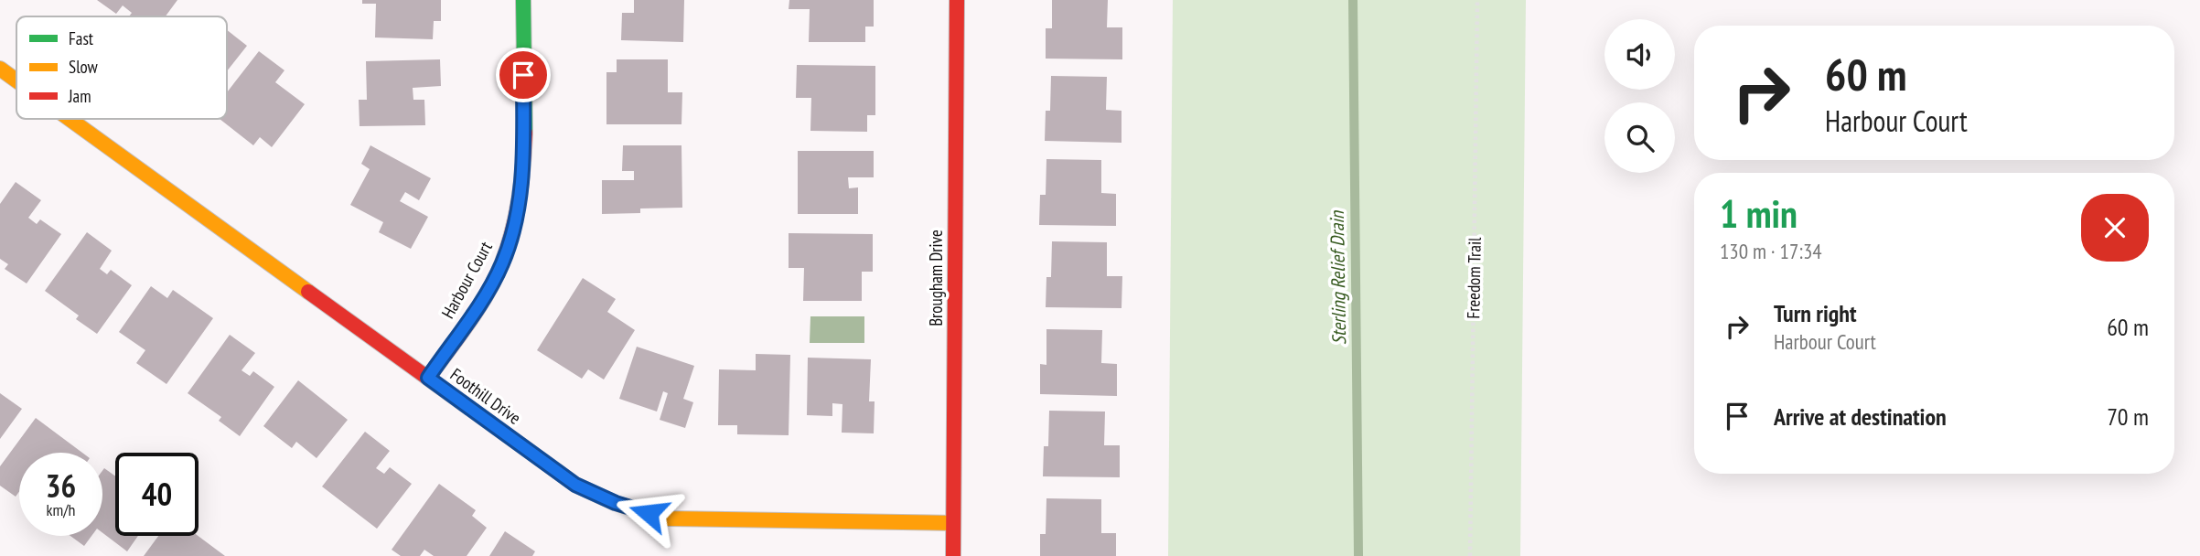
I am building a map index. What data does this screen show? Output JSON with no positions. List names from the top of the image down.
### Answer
{
  "streets": {
    "street": ["Brougham Drive", "Harbour Court", "Foothill Drive"],
    "path": ["Freedom Trail"]
  },
  "crossings": [
    ["Brougham Drive", "Foothill Drive"],
    ["Harbour Court", "Foothill Drive"]
  ],
  "water": ["Sterling Relief Drain"],
  "legend": ["Fast", "Slow", "Jam"],
  "page": {
    "turn": ["60 m", "Harbour Court"],
    "heading": ["1 min", "130 m · 17:34"],
    "list": [
      {
        "name": "Turn right",
        "note": "Harbour Court",
        "value": "60 m"
      },
      {
        "name": "Arrive at destination",
        "value": "70 m"
      }
    ],
    "speed": "36 km/h",
    "limit": "40"
  }
}
